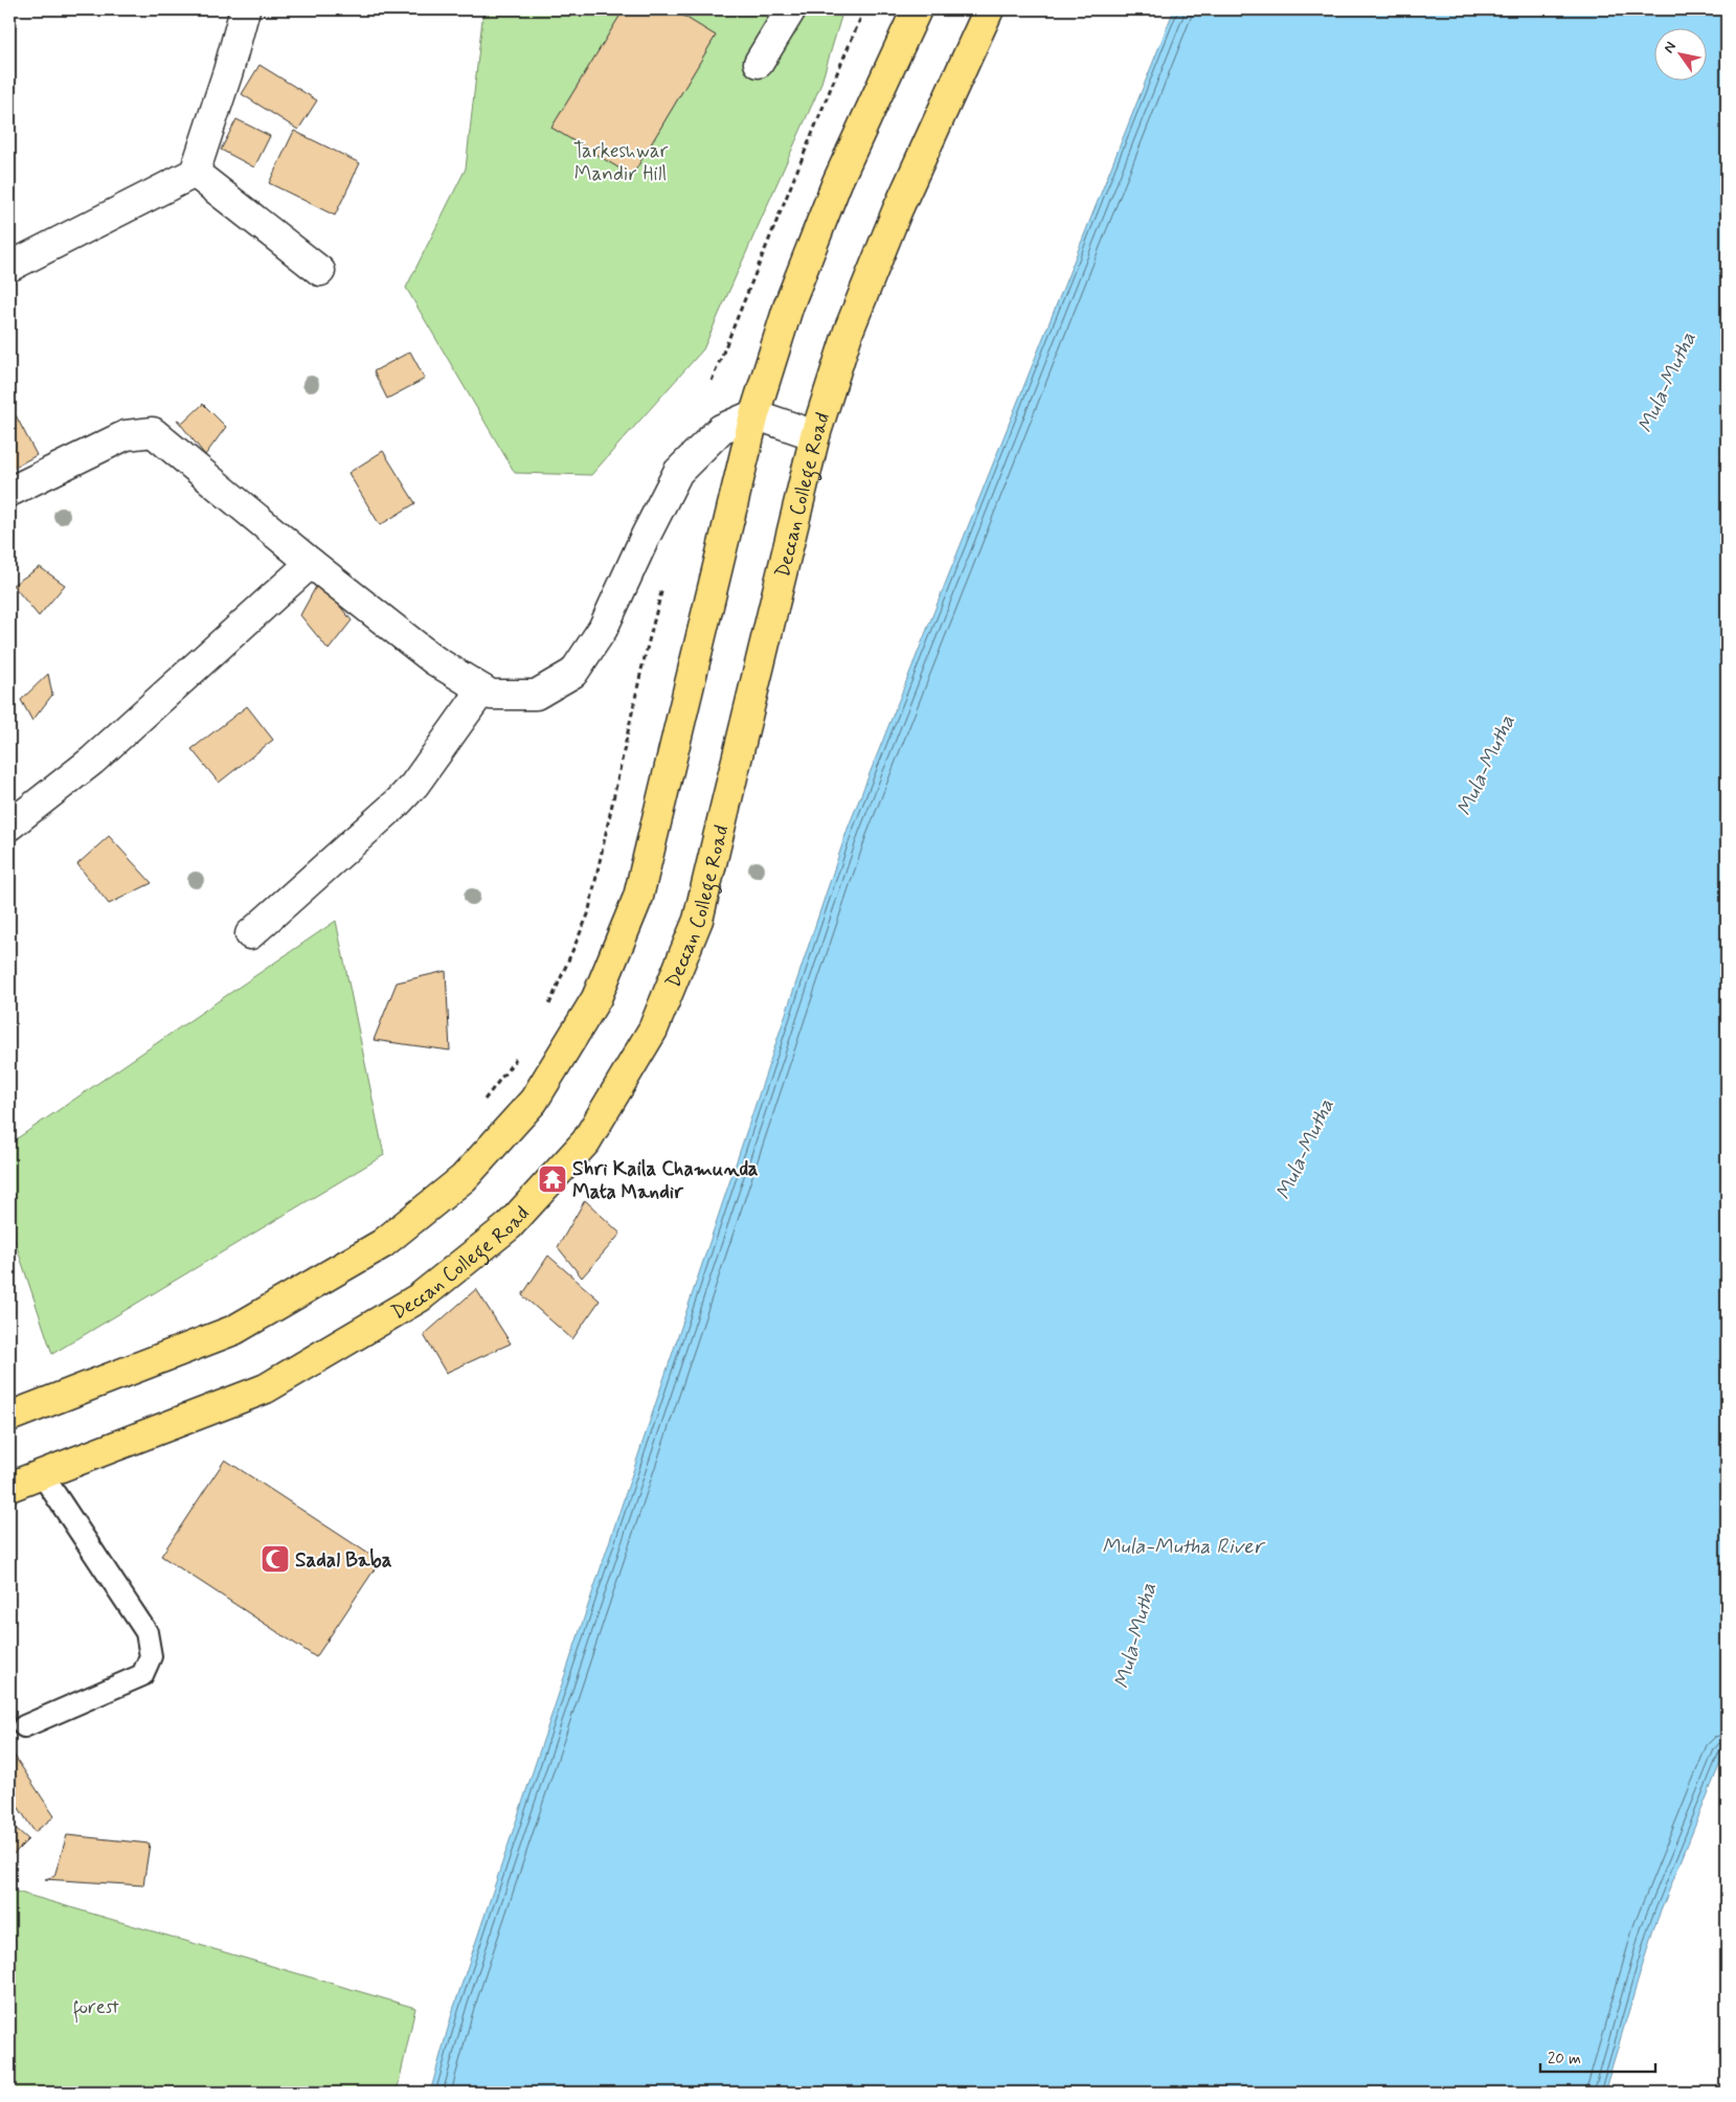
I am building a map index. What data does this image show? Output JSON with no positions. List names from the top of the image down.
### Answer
{
  "streets": {
    "main road": ["Deccan College Road"]
  },
  "water": ["Mula-Mutha", "Mula-Mutha River"],
  "parks": ["Tarkeshwar Mandir Hill", "forest"],
  "places": {
    "temple": ["Shri Kaila Chamunda Mata Mandir"],
    "mosque": ["Sadal Baba"]
  },
  "scale_bar": "20 m",
  "north": "top left"
}
